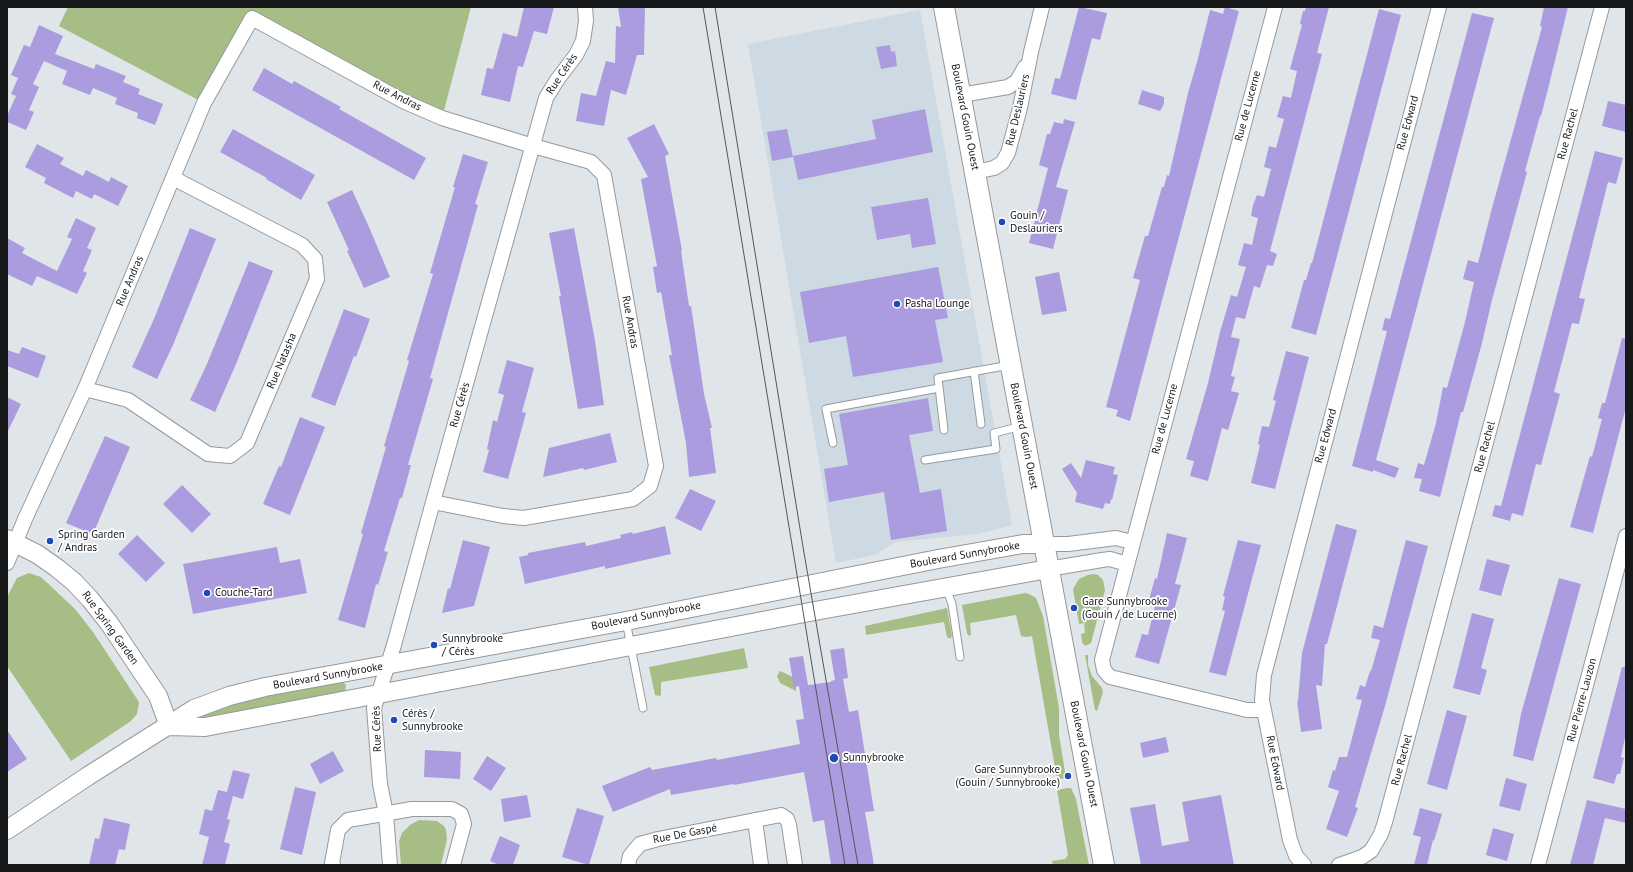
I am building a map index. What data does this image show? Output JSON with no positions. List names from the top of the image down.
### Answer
{
  "streets": {
    "main road": ["Boulevard Gouin Ouest"],
    "street": [
      "Rue Cérès",
      "Rue Andras",
      "Rue de Lucerne",
      "Rue Deslauriers",
      "Rue Edward",
      "Rue Rachel",
      "Rue Natasha",
      "Boulevard Sunnybrooke",
      "Rue Spring Garden",
      "Rue Pierre-Lauzon",
      "Rue De Gaspé"
    ]
  },
  "crossings": [
    ["Rue Cérès", "Rue Andras"],
    ["Rue Cérès", "Boulevard Sunnybrooke"],
    ["Rue Andras", "Rue Natasha"],
    ["Rue Andras", "Rue Spring Garden"],
    ["Rue de Lucerne", "Rue Edward"],
    ["Rue de Lucerne", "Boulevard Sunnybrooke"],
    ["Rue Deslauriers", "Boulevard Gouin Ouest"],
    ["Boulevard Gouin Ouest", "Boulevard Sunnybrooke"],
    ["Boulevard Sunnybrooke", "Rue Spring Garden"]
  ],
  "places": [
    "Gouin / Deslauriers",
    "Pasha Lounge",
    "Spring Garden / Andras",
    "Couche-Tard",
    "Gare Sunnybrooke (Gouin / de Lucerne)",
    "Sunnybrooke / Cérès",
    "Cérès / Sunnybrooke",
    "Sunnybrooke",
    "Gare Sunnybrooke (Gouin / Sunnybrooke)"
  ]
}
